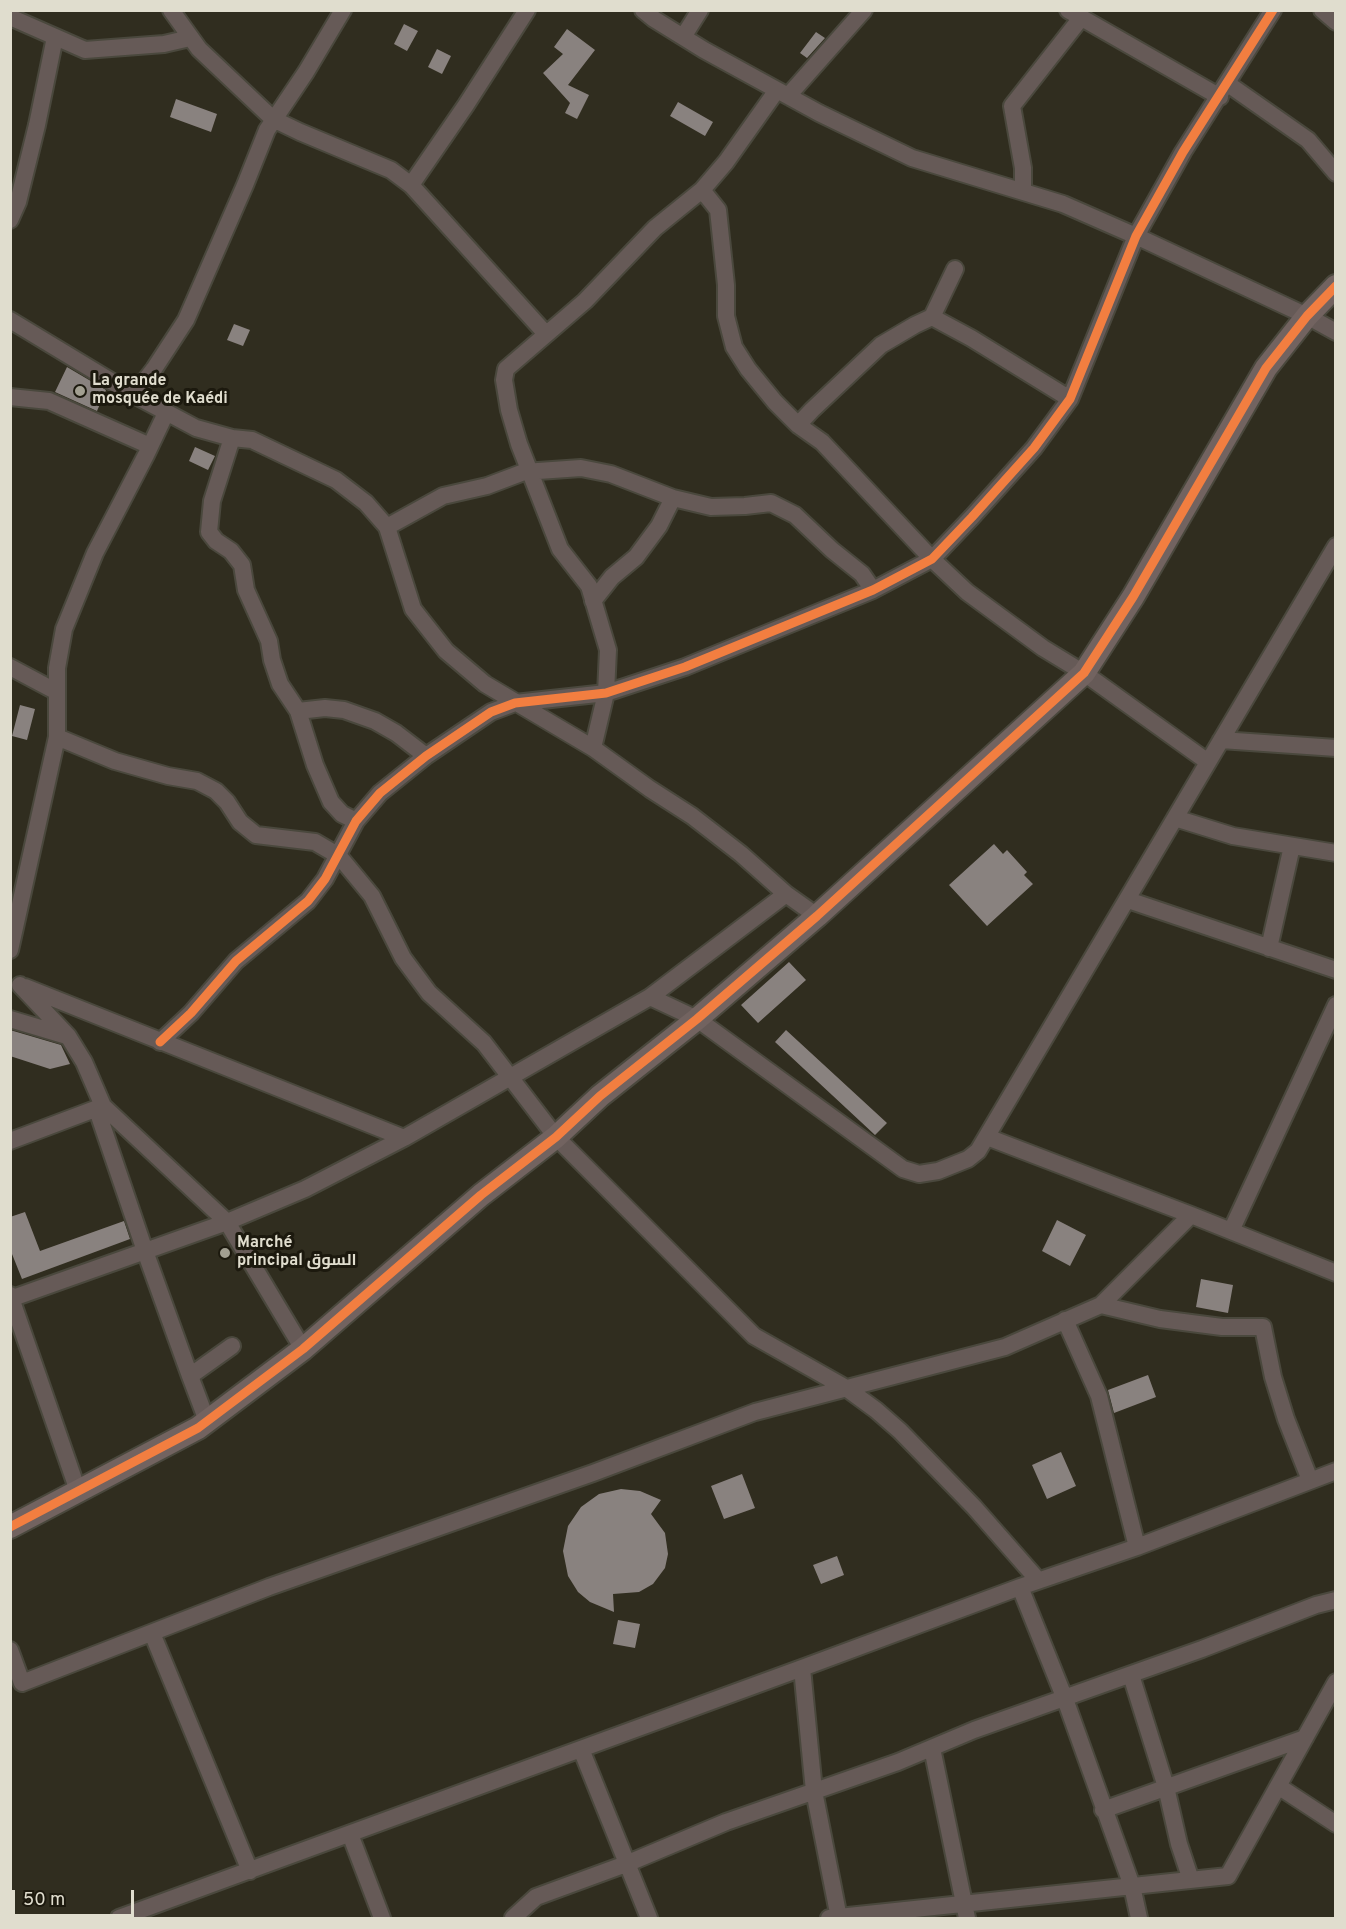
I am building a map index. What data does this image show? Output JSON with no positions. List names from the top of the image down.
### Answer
{
  "places": ["La grande mosquée de Kaédi", "Marché principal السوق"],
  "scale_bar": "50 m"
}
